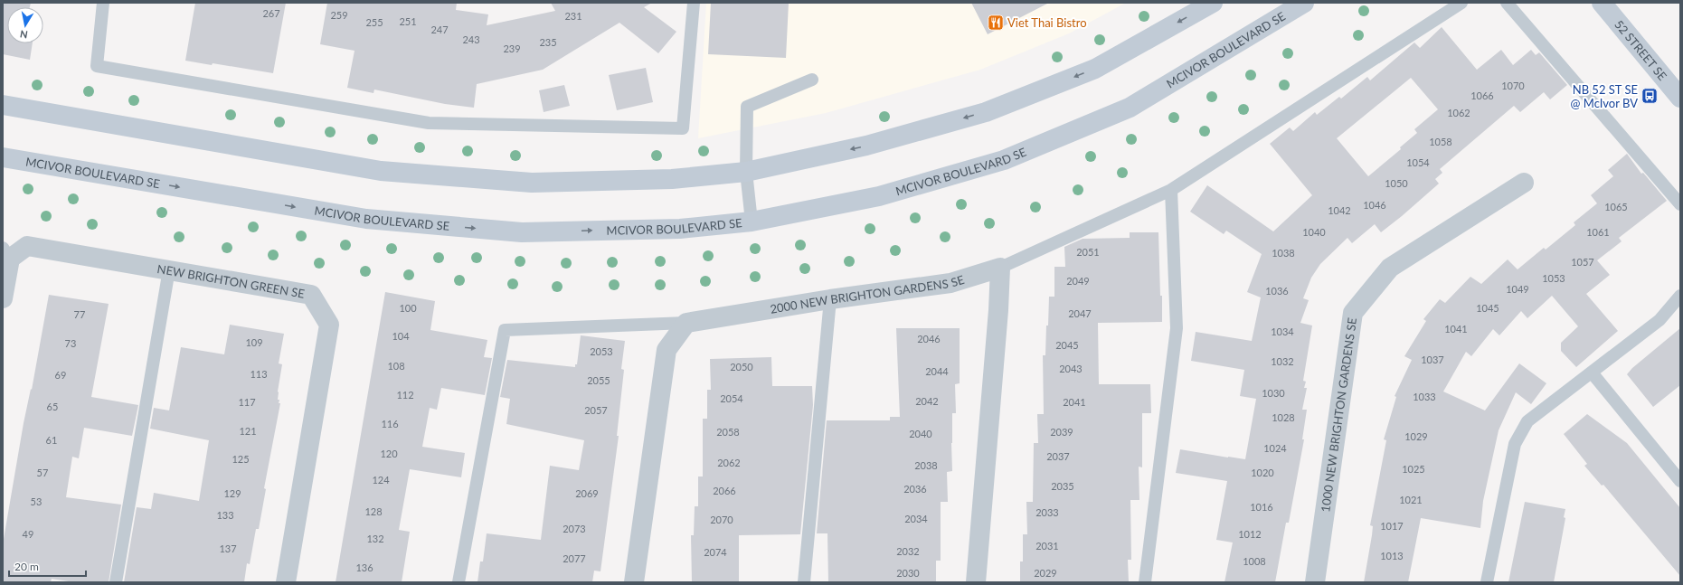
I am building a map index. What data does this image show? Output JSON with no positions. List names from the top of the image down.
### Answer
{
  "streets": {
    "main road": ["MCIVOR BOULEVARD SE", "52 STREET SE"],
    "street": ["NEW BRIGHTON GREEN SE", "2000 NEW BRIGHTON GARDENS SE", "1000 NEW BRIGHTON GARDENS SE"]
  },
  "places": {
    "restaurant": ["Viet Thai Bistro"],
    "bus stop": ["NB 52 ST SE @ McIvor BV"]
  },
  "house_numbers": [
    "267",
    "259",
    "231",
    "251",
    "255",
    "247",
    "243",
    "235",
    "239",
    "1070",
    "1066",
    "1062",
    "1058",
    "1054",
    "1050",
    "1046",
    "1065",
    "1042",
    "1040",
    "1061",
    "2051",
    "1038",
    "1057",
    "1053",
    "2049",
    "1049",
    "1036",
    "100",
    "1045",
    "2047",
    "77",
    "1041",
    "1034",
    "104",
    "2046",
    "109",
    "73",
    "2045",
    "2053",
    "1037",
    "1032",
    "108",
    "2050",
    "2043",
    "2044",
    "113",
    "69",
    "2055",
    "1030",
    "112",
    "1033",
    "2054",
    "2042",
    "117",
    "2041",
    "65",
    "2057",
    "1028",
    "116",
    "121",
    "2058",
    "2039",
    "2040",
    "1029",
    "61",
    "1024",
    "120",
    "2037",
    "125",
    "2062",
    "2038",
    "1025",
    "57",
    "1020",
    "124",
    "2035",
    "2036",
    "2066",
    "129",
    "2069",
    "1021",
    "53",
    "1016",
    "128",
    "2033",
    "133",
    "2034",
    "2070",
    "1017",
    "2073",
    "49",
    "1012",
    "132",
    "2031",
    "137",
    "2032",
    "2074",
    "1013",
    "2077",
    "1008",
    "136",
    "2030",
    "2029"
  ],
  "scale_bar": "20 m",
  "north": "bottom"
}
